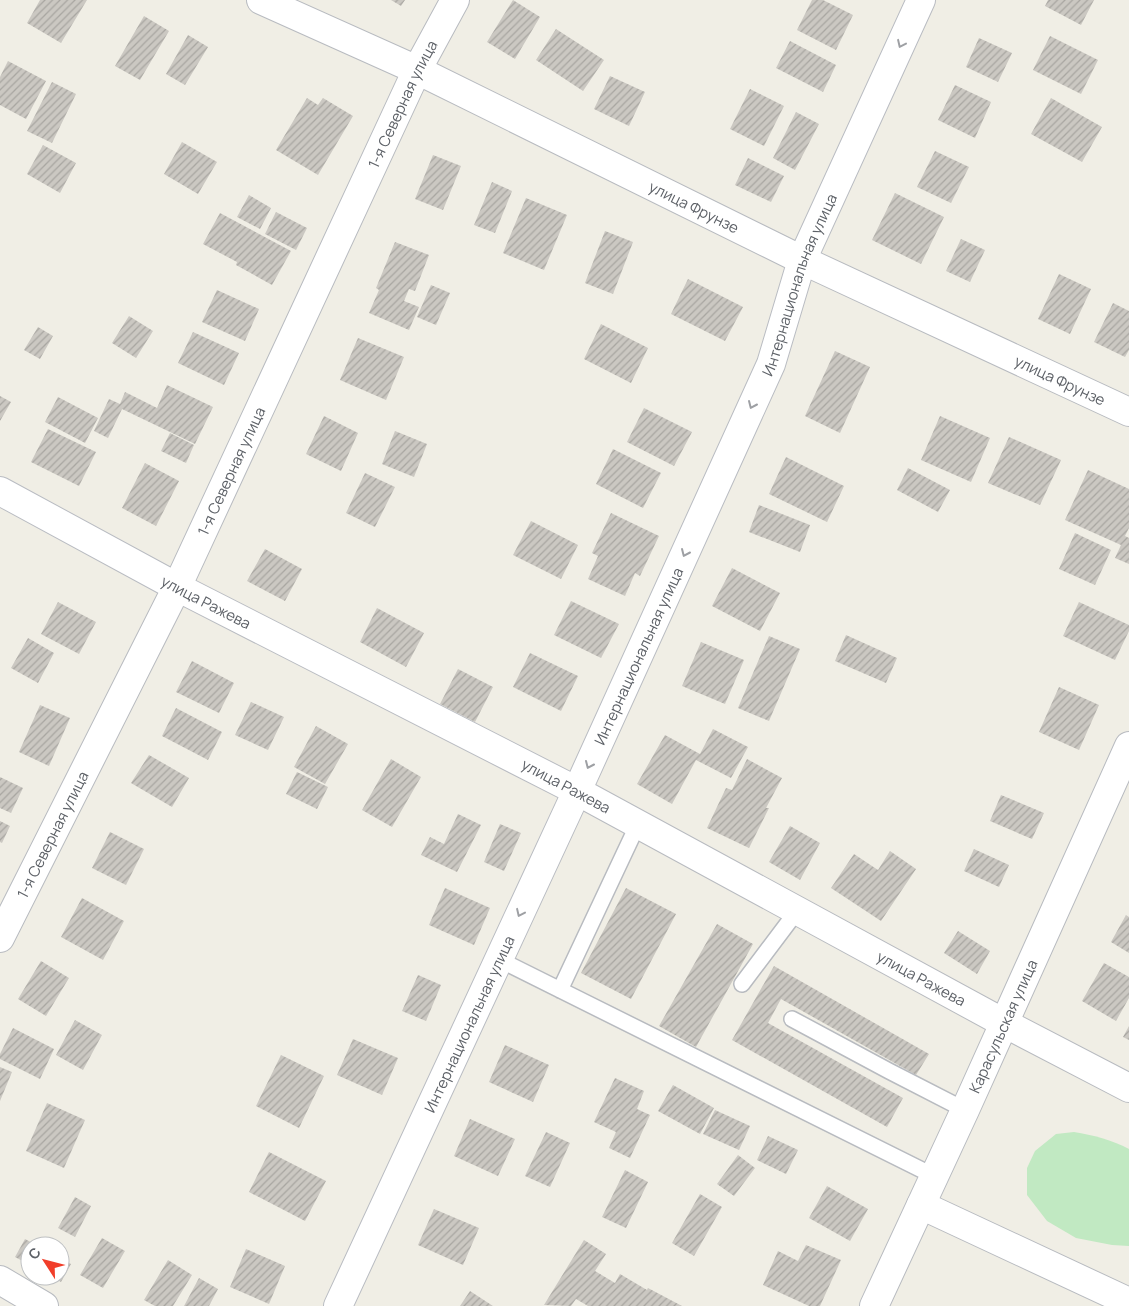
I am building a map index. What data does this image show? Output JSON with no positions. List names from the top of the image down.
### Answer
{
  "streets": {
    "street": [
      "1-я Северная улица",
      "улица Фрунзе",
      "Интернациональная улица",
      "улица Ражева",
      "Карасульская улица"
    ]
  },
  "crossings": [
    ["1-я Северная улица", "улица Фрунзе"],
    ["1-я Северная улица", "улица Ражева"],
    ["улица Фрунзе", "Интернациональная улица"],
    ["Интернациональная улица", "улица Ражева"],
    ["улица Ражева", "Карасульская улица"]
  ],
  "one_way": ["Интернациональная улица"],
  "north": "top left"
}
